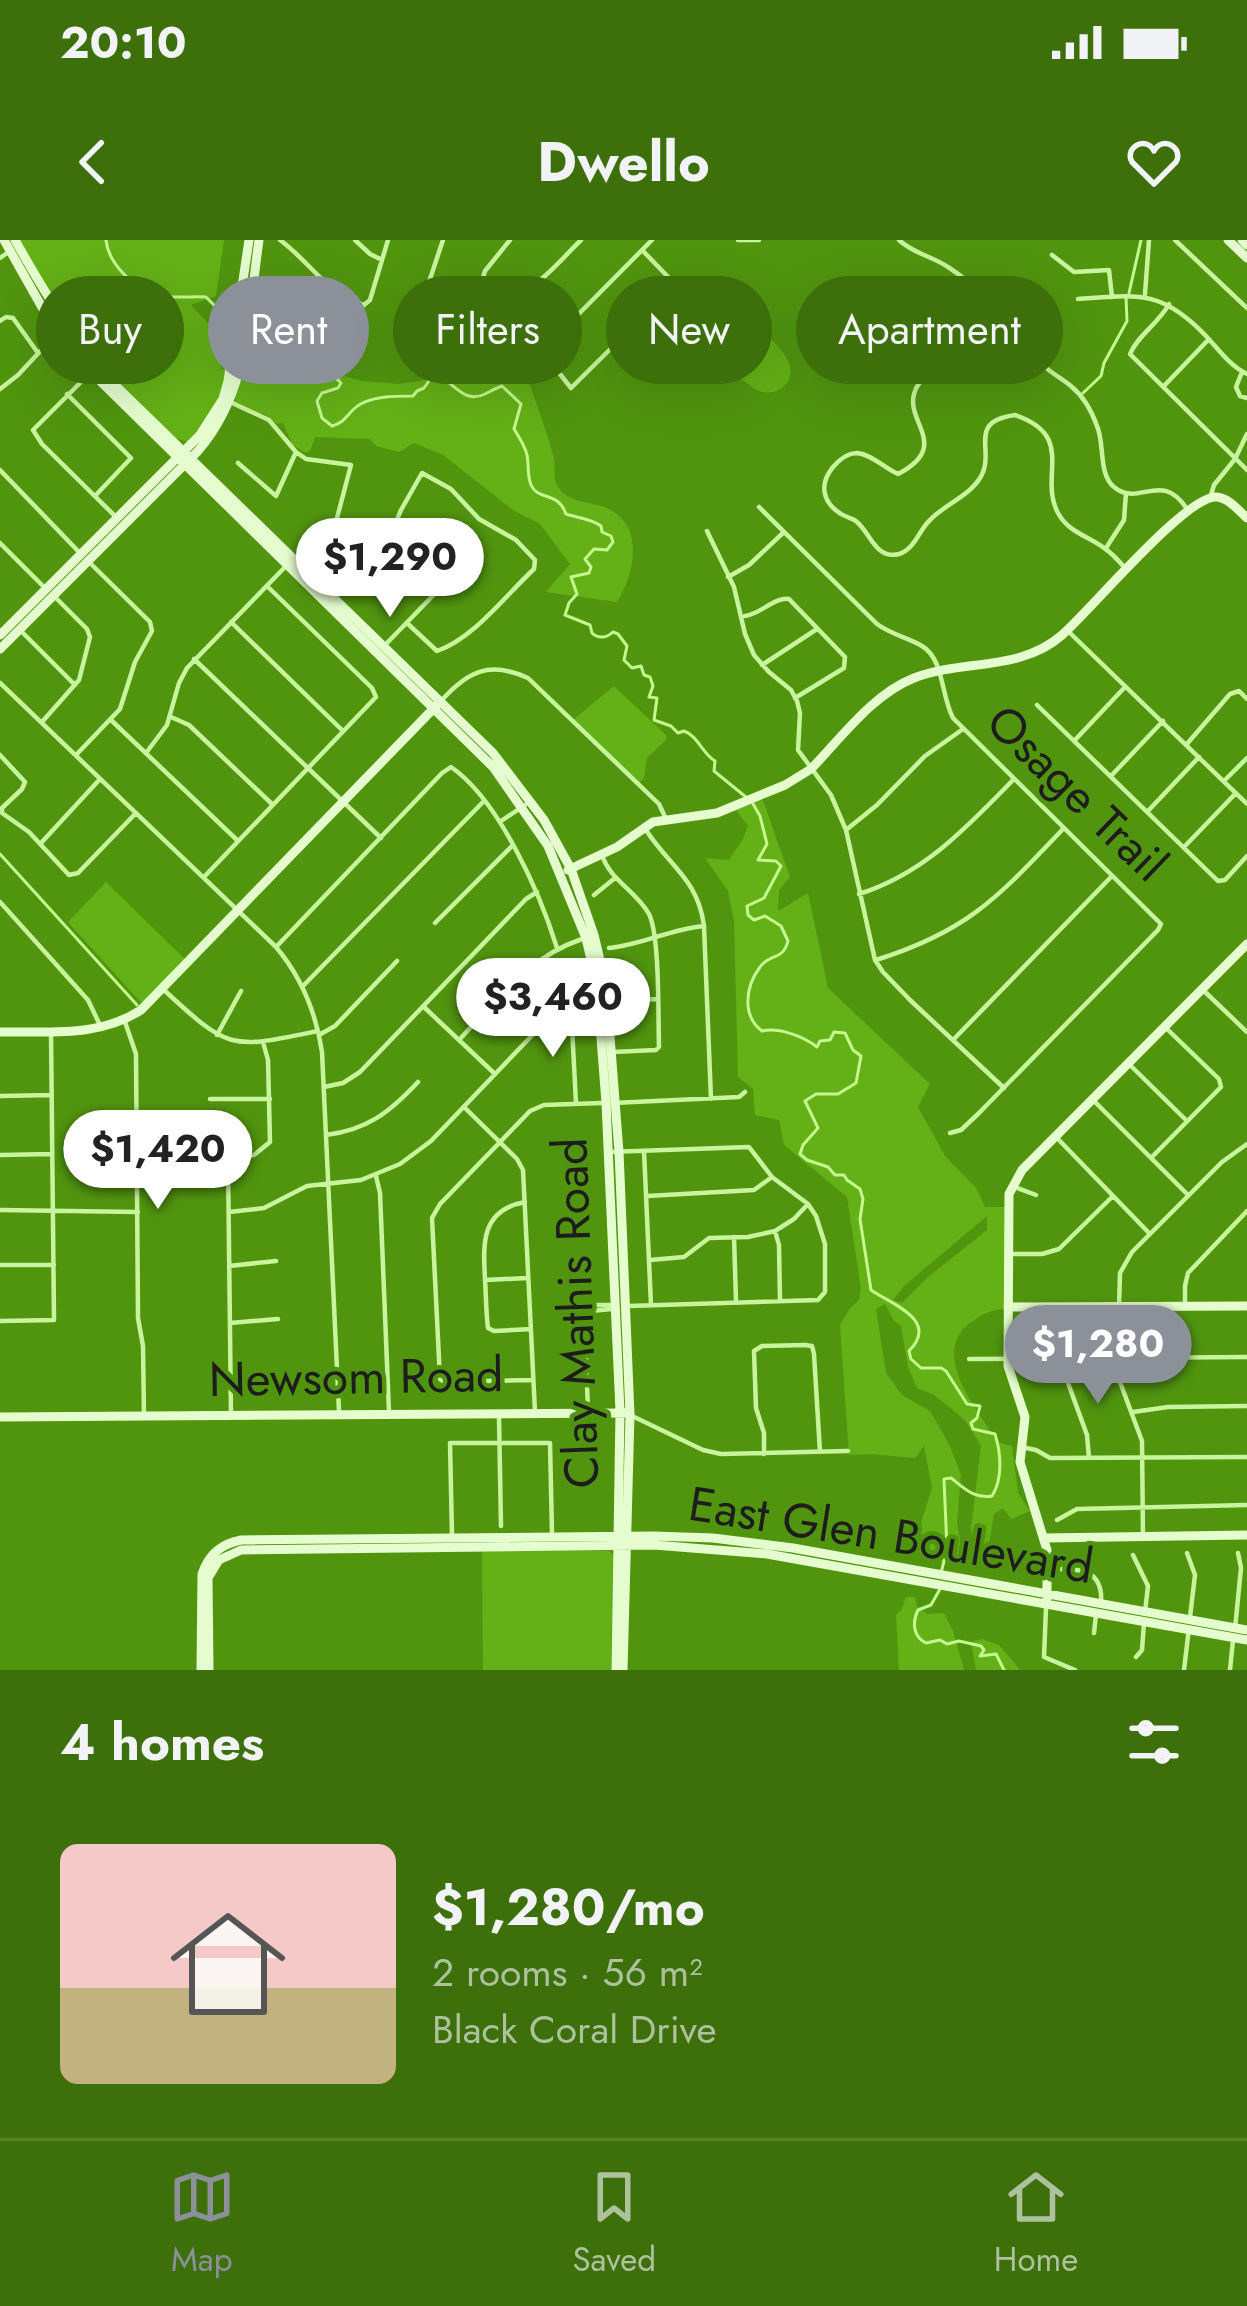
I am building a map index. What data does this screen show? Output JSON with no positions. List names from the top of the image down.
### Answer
{
  "streets": {
    "street": [
      "Osage Trail",
      "Clay Mathis Road",
      "Newsom Road",
      "East Glen Boulevard"
    ]
  },
  "crossings": [
    ["Clay Mathis Road", "Newsom Road"],
    ["Clay Mathis Road", "East Glen Boulevard"]
  ],
  "page": {
    "status": "20:10",
    "header": "Dwello",
    "chip": [
      "Buy",
      "Rent",
      "Filters",
      "New",
      "Apartment"
    ],
    "price": [
      "$1,290",
      "$3,460",
      "$1,420",
      "$1,280"
    ],
    "heading": "4 homes",
    "list": [
      {
        "name": "$1,280/mo",
        "note": "2 rooms · 56 m² · Black Coral Drive"
      }
    ],
    "tabs": ["Map", "Saved", "Home"]
  }
}
